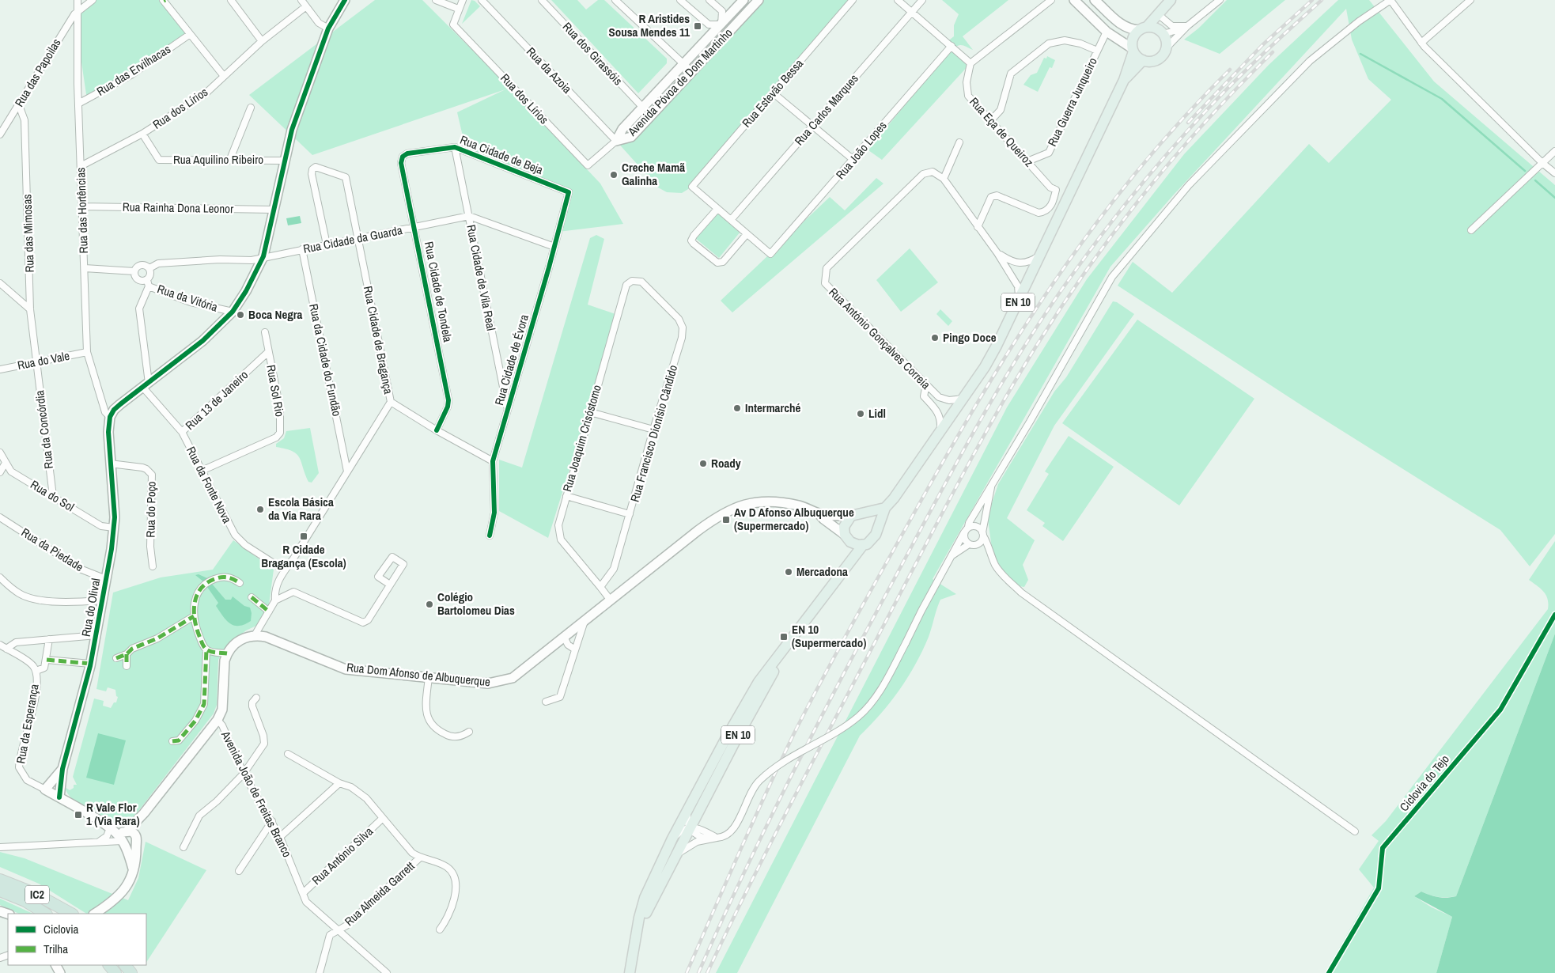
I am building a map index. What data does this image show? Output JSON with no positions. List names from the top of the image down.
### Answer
{
  "streets": {
    "highway": ["IC2"],
    "main road": ["EN 10"],
    "street": [
      "Rua dos Girassóis",
      "Rua das Ervilhacas",
      "Rua da Azoia",
      "Rua das Papoilas",
      "Avenida Póvoa de Dom Martinho",
      "Rua Estevão Bessa",
      "Rua dos Lírios",
      "Rua Guerra Junqueiro",
      "Rua Carlos Marques",
      "Rua Eça de Queiroz",
      "Rua João Lopes",
      "Rua Cidade de Beja",
      "Rua Aquilino Ribeiro",
      "Rua Rainha Dona Leonor",
      "Rua das Hortências",
      "Rua das Mimosas",
      "Rua Cidade da Guarda",
      "Rua Cidade de Vila Real",
      "Rua Cidade de Tondela",
      "Rua da Vitória",
      "Rua António Gonçalves Correia",
      "Rua Cidade de Bragança",
      "Rua da Cidade do Fundão",
      "Rua Cidade de Évora",
      "Rua do Vale",
      "Rua Sol Rio",
      "Rua 13 de Janeiro",
      "Rua da Concórdia",
      "Rua Francisco Dionísio Cândido",
      "Rua Joaquim Crisóstomo",
      "Rua da Fonte Nova",
      "Rua do Sol",
      "Rua do Poço",
      "Rua da Piedade",
      "Rua do Olival",
      "Rua Dom Afonso de Albuquerque",
      "Rua da Esperança",
      "Avenida João de Freitas Branco",
      "Rua António Silva",
      "Rua Almeida Garrett"
    ],
    "cycle path": ["Ciclovia do Tejo"]
  },
  "crossings": [
    ["Rua dos Girassóis", "Avenida Póvoa de Dom Martinho"],
    ["Rua das Ervilhacas", "Rua das Hortências"],
    ["Rua da Azoia", "Avenida Póvoa de Dom Martinho"],
    ["Rua da Azoia", "Rua dos Lírios"],
    ["Rua das Papoilas", "Rua das Hortências"],
    ["Rua das Papoilas", "Rua das Mimosas"],
    ["Avenida Póvoa de Dom Martinho", "Rua dos Lírios"],
    ["Rua dos Lírios", "Rua Aquilino Ribeiro"],
    ["Rua dos Lírios", "Rua das Hortências"],
    ["Rua Guerra Junqueiro", "Rua Eça de Queiroz"],
    ["Rua Eça de Queiroz", "Rua António Gonçalves Correia"],
    ["Rua Cidade de Beja", "Rua Cidade de Vila Real"],
    ["Rua Cidade de Beja", "Rua Cidade de Tondela"],
    ["Rua Cidade de Beja", "Rua Cidade de Évora"],
    ["Rua Rainha Dona Leonor", "Rua das Hortências"],
    ["Rua das Hortências", "Rua do Vale"],
    ["Rua das Hortências", "Rua do Olival"],
    ["Rua das Mimosas", "Rua do Vale"],
    ["Rua das Mimosas", "Rua da Concórdia"],
    ["Rua Cidade da Guarda", "Rua Cidade de Vila Real"],
    ["Rua Cidade da Guarda", "Rua Cidade de Tondela"],
    ["Rua Cidade da Guarda", "Rua da Vitória"],
    ["Rua Cidade da Guarda", "Rua Cidade de Bragança"],
    ["Rua Cidade da Guarda", "Rua da Cidade do Fundão"],
    ["Rua Cidade de Vila Real", "Rua Cidade de Évora"],
    ["EN 10", "Rua António Gonçalves Correia"],
    ["EN 10", "Rua Dom Afonso de Albuquerque"],
    ["Rua Cidade de Bragança", "Rua da Cidade do Fundão"],
    ["Rua Cidade de Bragança", "Rua da Fonte Nova"],
    ["Rua do Vale", "Rua da Concórdia"],
    ["Rua Sol Rio", "Rua 13 de Janeiro"],
    ["Rua Sol Rio", "Rua da Fonte Nova"],
    ["Rua 13 de Janeiro", "Rua da Fonte Nova"],
    ["Rua da Concórdia", "Rua do Sol"],
    ["Rua Francisco Dionísio Cândido", "Rua Joaquim Crisóstomo"],
    ["Rua do Sol", "Rua do Olival"],
    ["Rua do Poço", "Rua do Olival"],
    ["Rua da Piedade", "Rua do Olival"],
    ["Rua do Olival", "Rua da Esperança"],
    ["Avenida João de Freitas Branco", "Rua António Silva"],
    ["Avenida João de Freitas Branco", "Rua Almeida Garrett"]
  ],
  "places": {
    "transit": [
      "R Aristides Sousa Mendes 11",
      "Av D Afonso Albuquerque (Supermercado)",
      "R Cidade Bragança (Escola)",
      "EN 10 (Supermercado)",
      "R Vale Flor 1 (Via Rara)"
    ],
    "other": [
      "Creche Mamã Galinha",
      "Boca Negra",
      "Pingo Doce",
      "Intermarché",
      "Lidl",
      "Roady",
      "Escola Básica da Via Rara",
      "Mercadona",
      "Colégio Bartolomeu Dias"
    ]
  },
  "legend": ["Ciclovia", "Trilha"]
}
